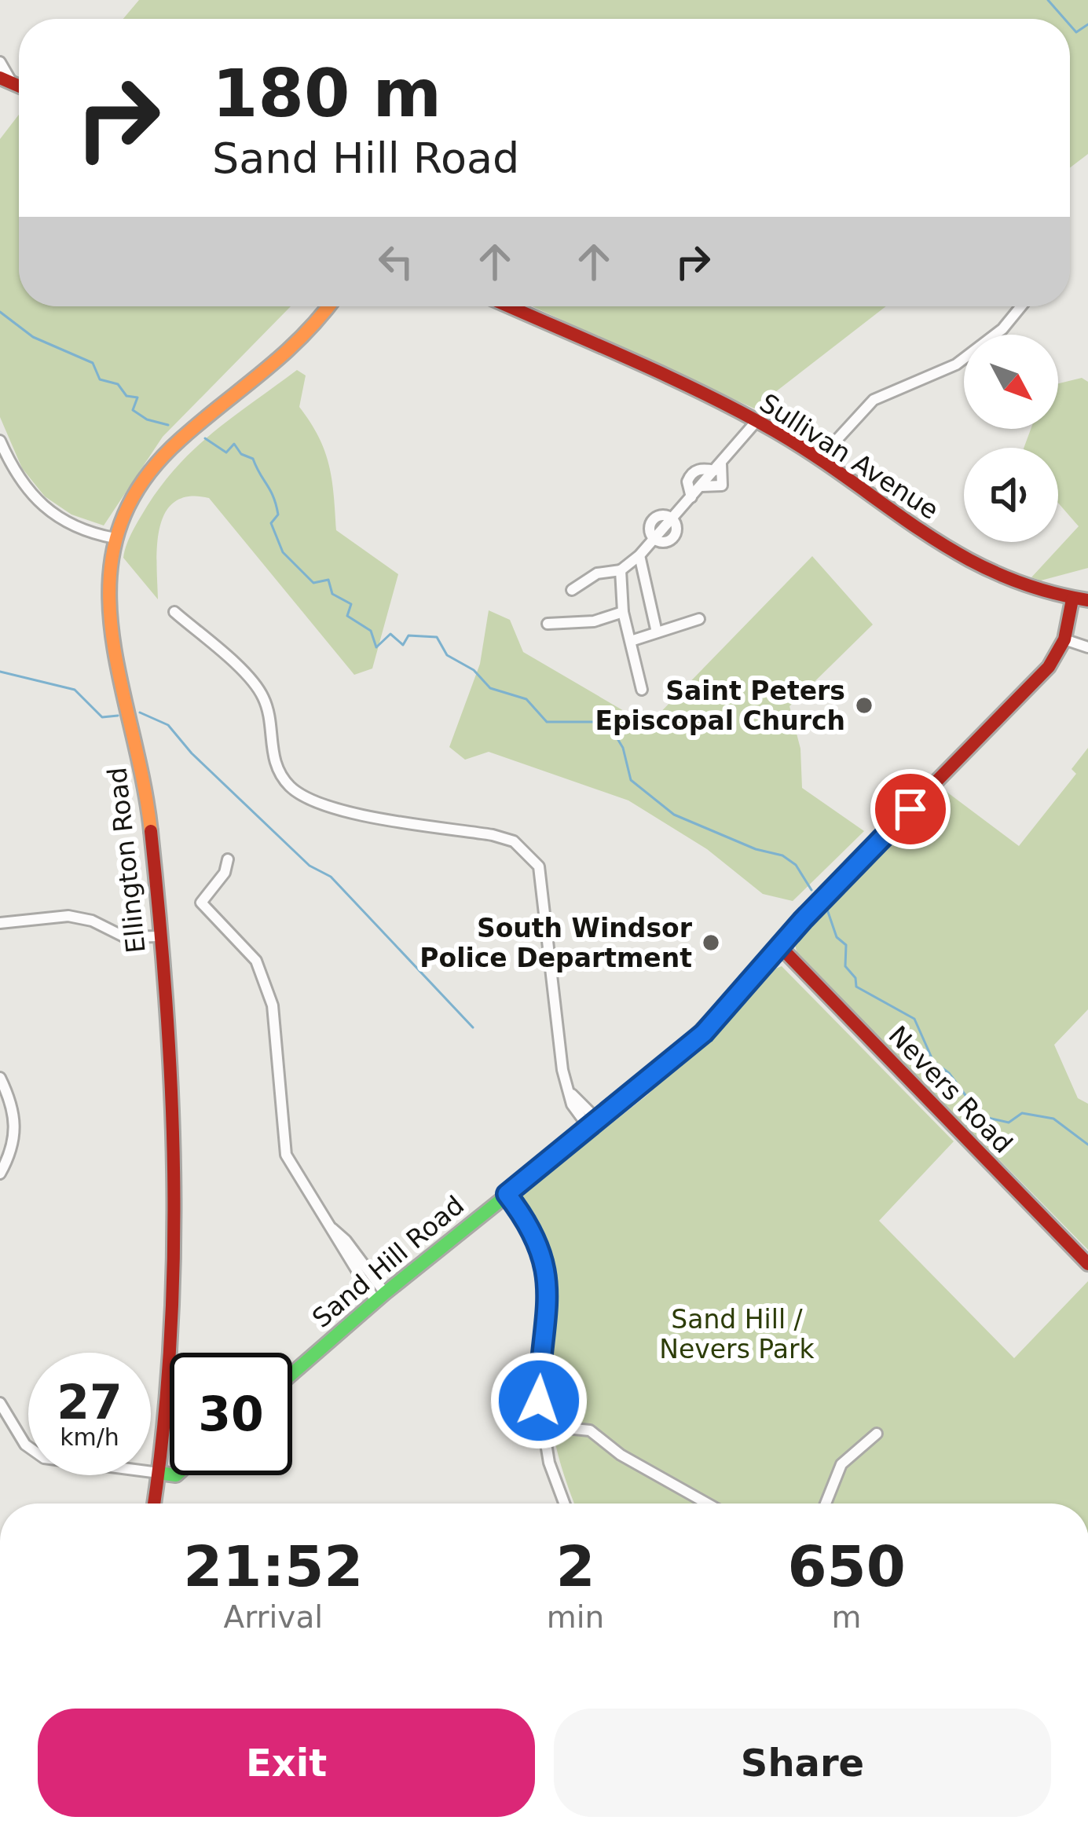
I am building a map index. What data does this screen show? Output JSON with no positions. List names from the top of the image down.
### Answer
{
  "streets": {
    "main road": [
      "Sullivan Avenue",
      "Ellington Road",
      "Nevers Road",
      "Sand Hill Road"
    ]
  },
  "crossings": [
    ["Sullivan Avenue", "Sand Hill Road"],
    ["Nevers Road", "Sand Hill Road"]
  ],
  "parks": ["Sand Hill / Nevers Park"],
  "places": ["Saint Peters Episcopal Church", "South Windsor Police Department"],
  "north": "bottom right",
  "page": {
    "turn": ["180 m", "Sand Hill Road"],
    "speed": "27 km/h",
    "limit": "30",
    "eta": [
      "21:52",
      "Arrival",
      "2",
      "min",
      "650",
      "m"
    ],
    "buttons": ["Exit", "Share"]
  }
}
